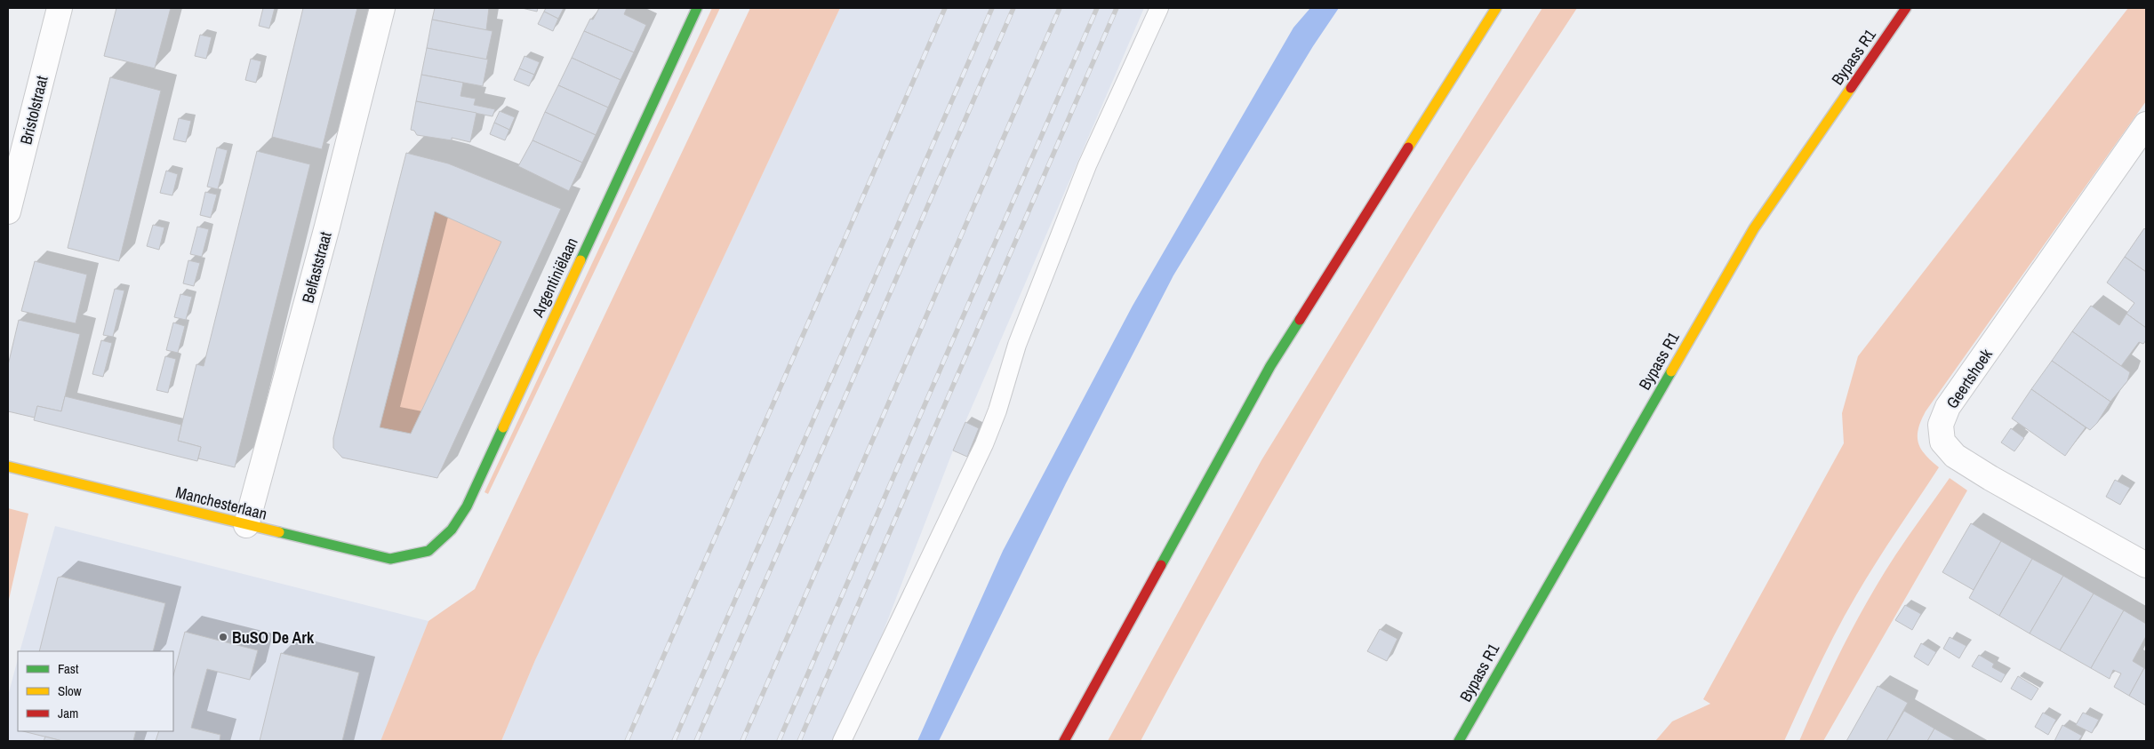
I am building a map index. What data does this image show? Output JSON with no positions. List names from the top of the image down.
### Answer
{
  "streets": {
    "main road": ["Bypass R1", "Argentiniëlaan", "Manchesterlaan"],
    "street": ["Bristolstraat", "Belfaststraat", "Geertshoek"]
  },
  "crossings": [
    ["Belfaststraat", "Manchesterlaan"],
    ["Argentiniëlaan", "Manchesterlaan"]
  ],
  "places": ["BuSO De Ark"],
  "legend": ["Fast", "Slow", "Jam"]
}
